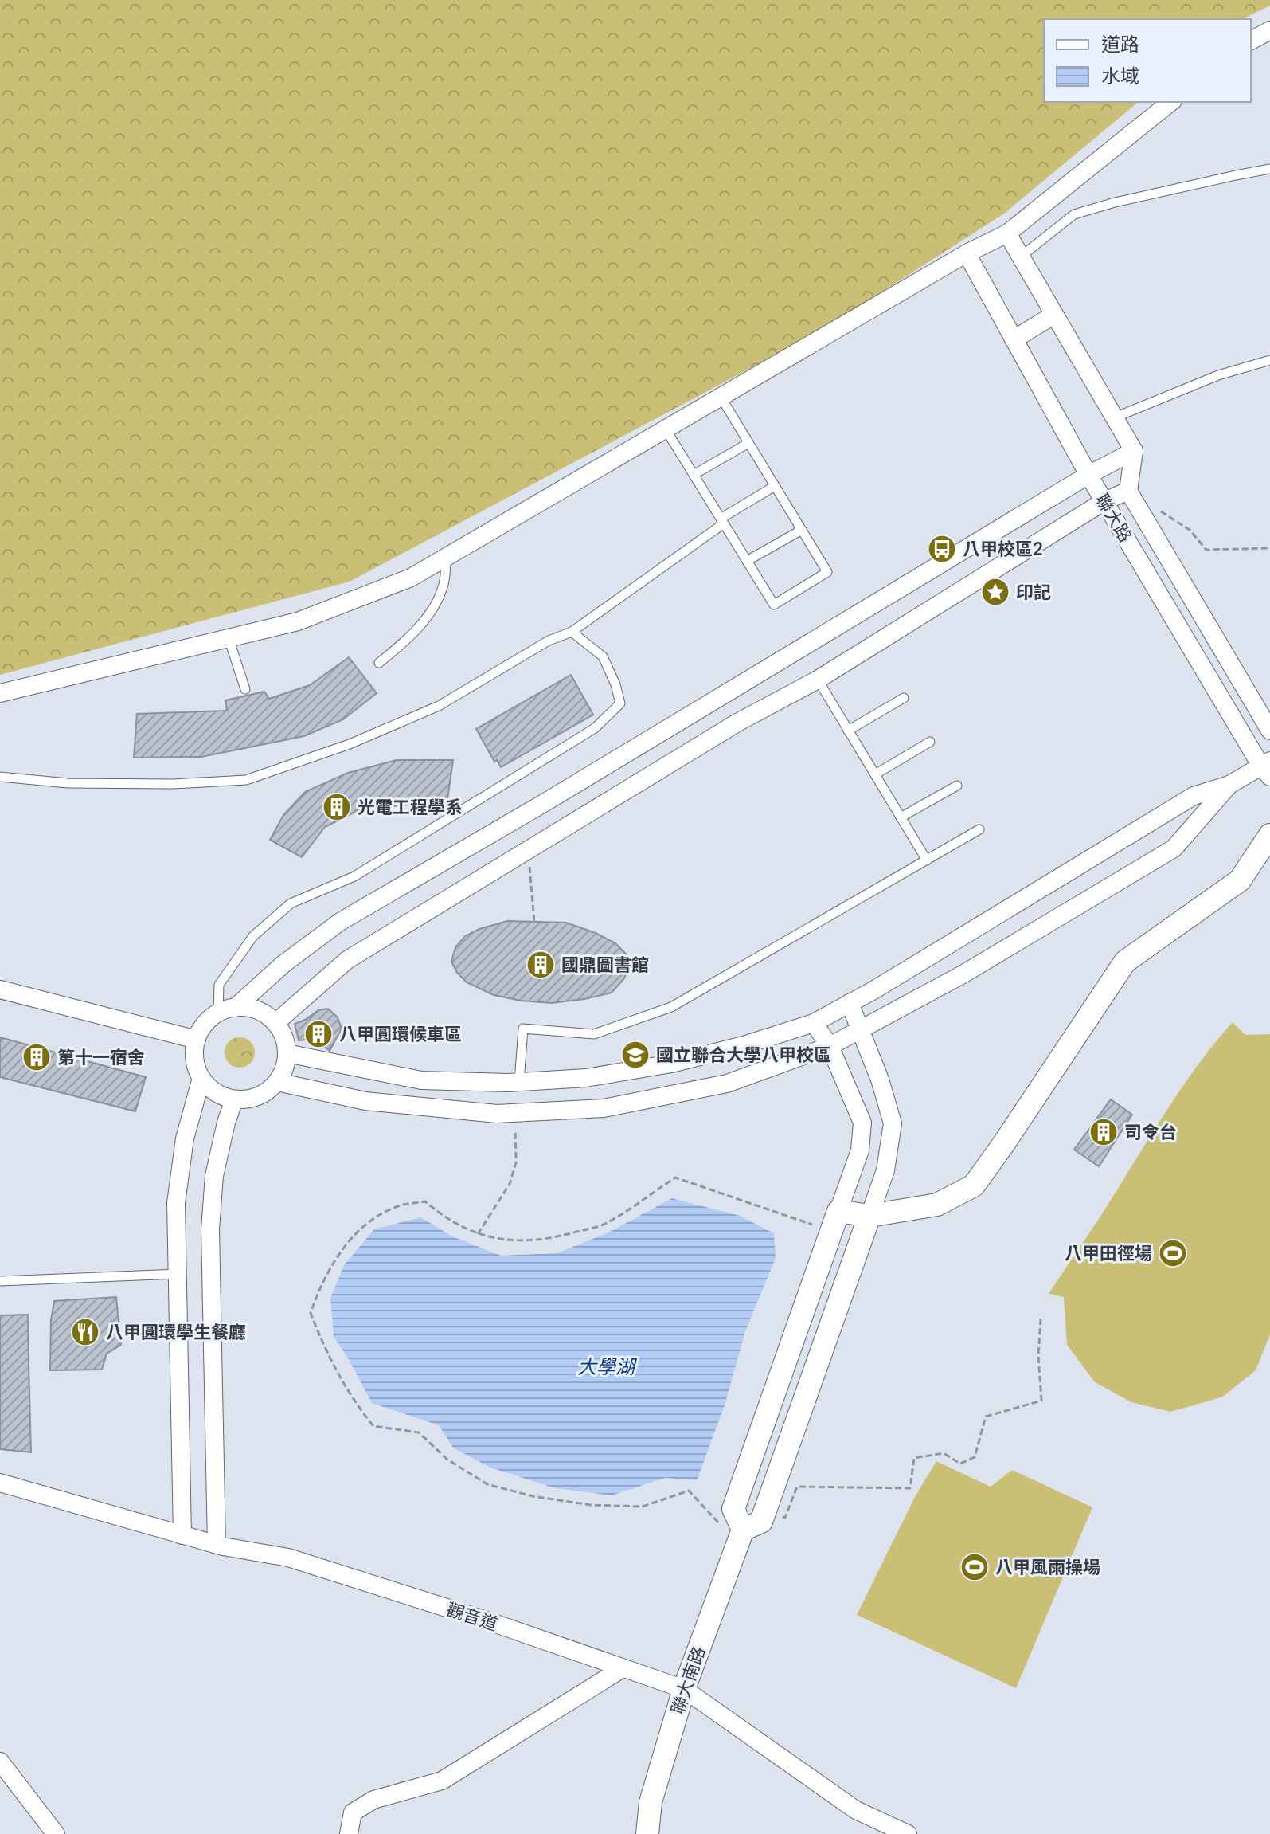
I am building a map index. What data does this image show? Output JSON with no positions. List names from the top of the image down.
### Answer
{
  "streets": {
    "street": ["聯大路", "觀音道", "聯大南路"]
  },
  "crossings": [
    ["觀音道", "聯大南路"]
  ],
  "water": ["大學湖"],
  "places": {
    "bus stop": ["八甲校區2"],
    "place": ["印記"],
    "building": [
      "光電工程學系",
      "國鼎圖書館",
      "八甲圓環候車區",
      "第十一宿舍",
      "司令台"
    ],
    "school or university": ["國立聯合大學八甲校區"],
    "sports": ["八甲田徑場", "八甲風雨操場"],
    "restaurant": ["八甲圓環學生餐廳"]
  },
  "legend": ["道路", "水域"]
}
